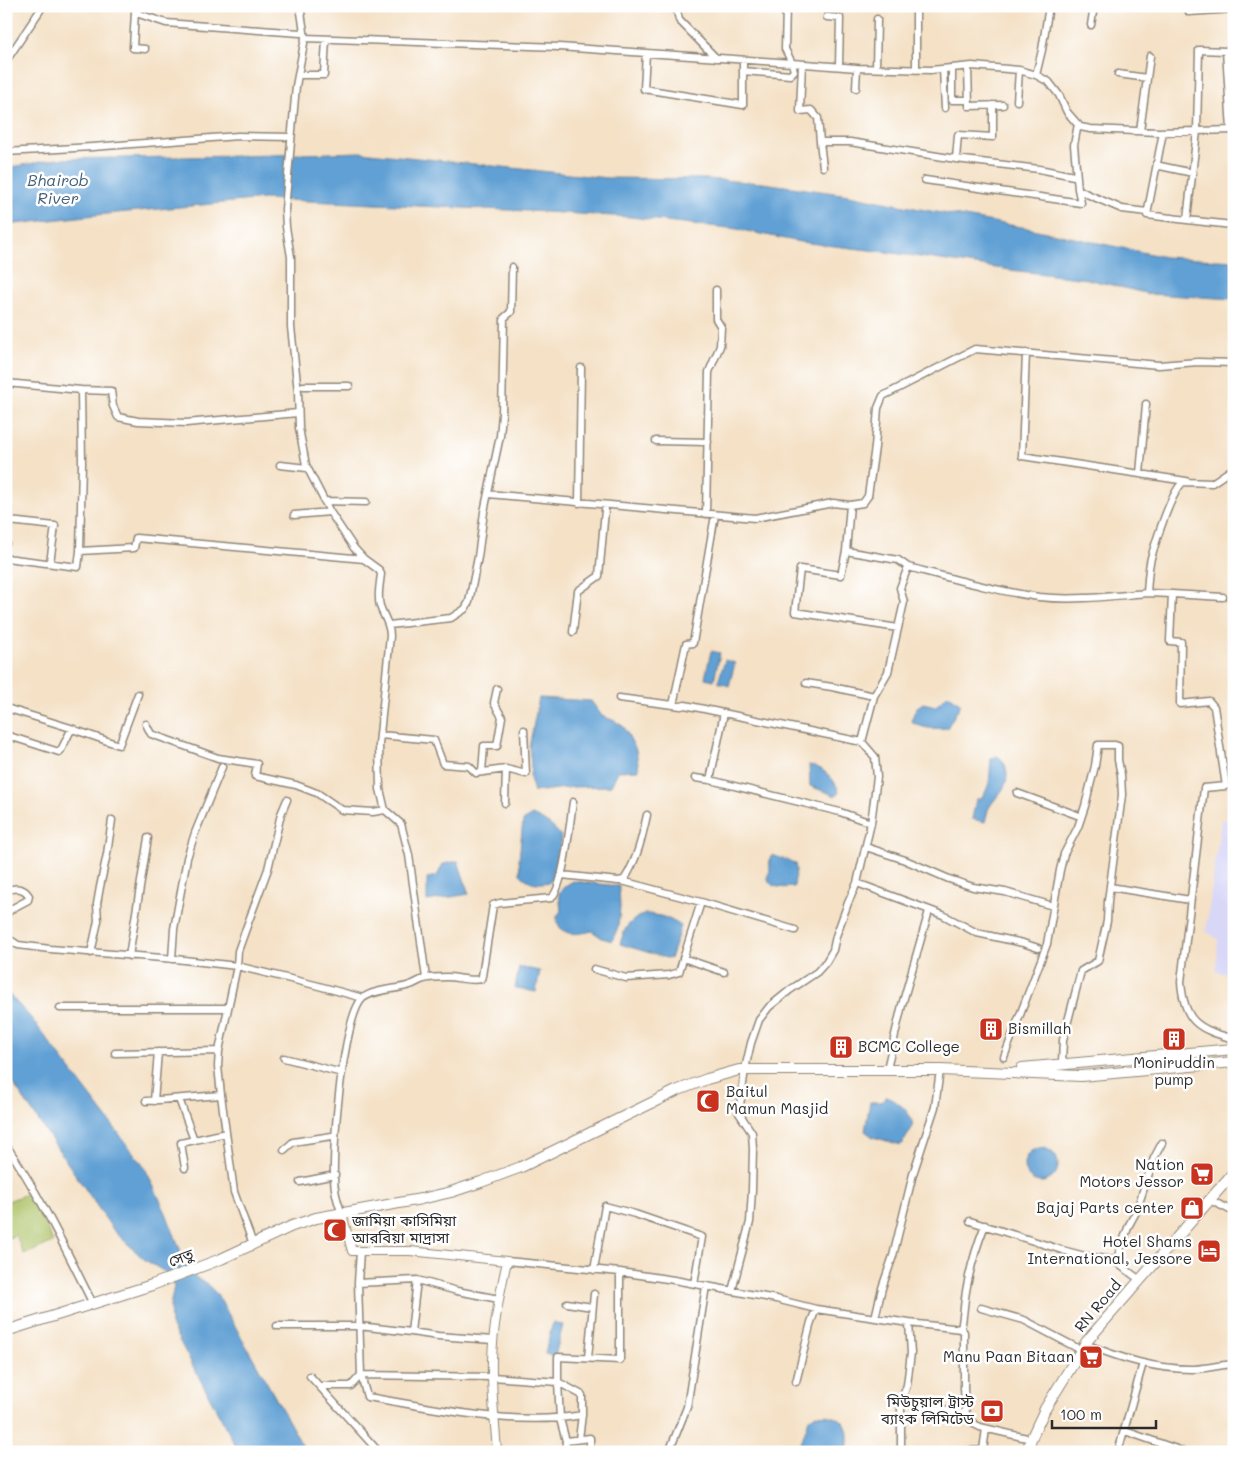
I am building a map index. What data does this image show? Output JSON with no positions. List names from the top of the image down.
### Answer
{
  "streets": {
    "highway": ["সেতু", "RN Road"]
  },
  "water": ["Bhairob River"],
  "places": {
    "building": ["Bismillah", "Moniruddin pump", "BCMC College"],
    "mosque": ["Baitul Mamun Masjid", "জামিয়া কাসিমিয়া আরবিয়া মাদ্রাসা"],
    "supermarket": ["Nation Motors Jessor", "Manu Paan Bitaan"],
    "shop": ["Bajaj Parts center"],
    "hotel": ["Hotel Shams International, Jessore"],
    "bank": ["মিউচুয়াল ট্রাস্ট ব্যাংক লিমিটেড"]
  },
  "scale_bar": "100 m"
}
